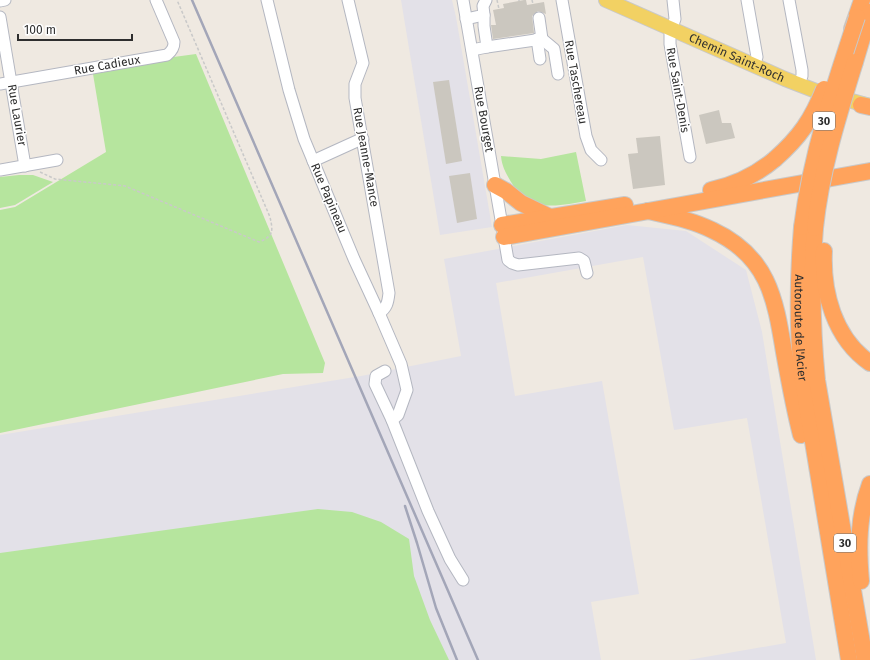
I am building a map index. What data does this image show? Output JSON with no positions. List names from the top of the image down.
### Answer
{
  "streets": {
    "highway": ["30", "Autoroute de l'Acier"],
    "main road": ["Chemin Saint-Roch"],
    "street": [
      "Rue Cadieux",
      "Rue Taschereau",
      "Rue Saint-Denis",
      "Rue Laurier",
      "Rue Bourget",
      "Rue Jeanne-Mance",
      "Rue Papineau"
    ]
  },
  "crossings": [
    ["Chemin Saint-Roch", "Rue Saint-Denis"],
    ["Rue Cadieux", "Rue Laurier"],
    ["Rue Jeanne-Mance", "Rue Papineau"]
  ],
  "scale_bar": "100 m"
}
